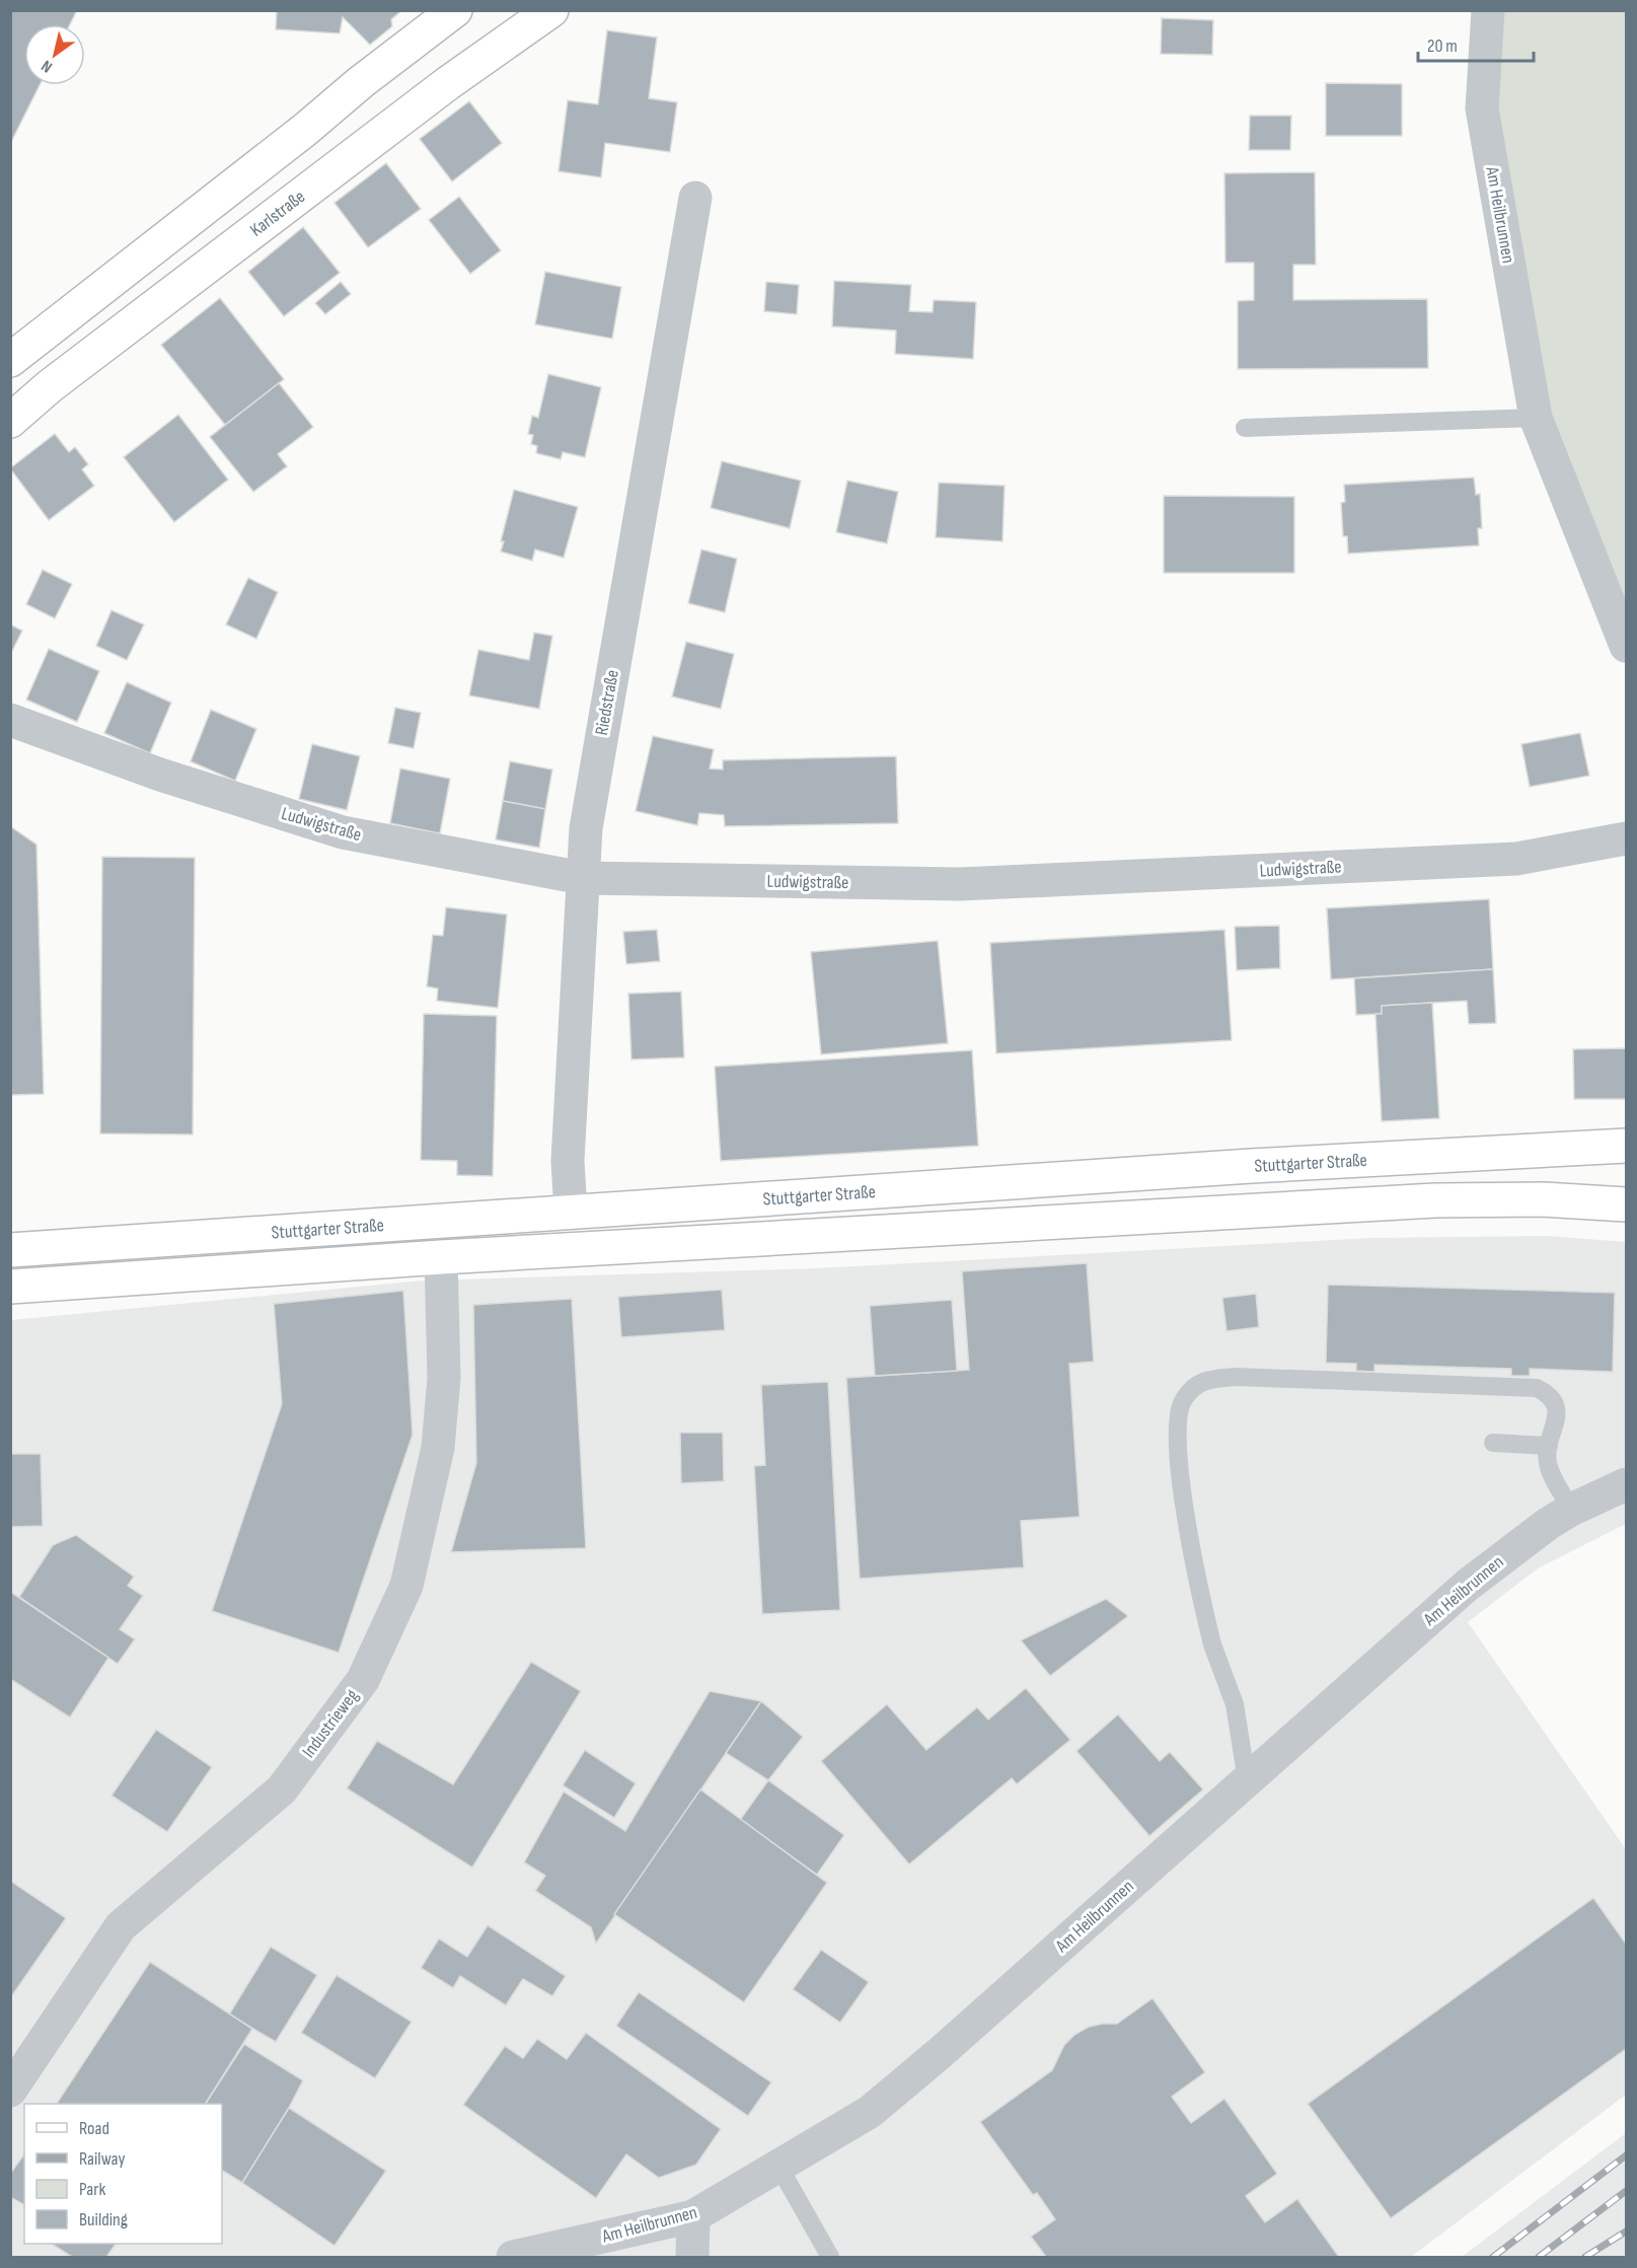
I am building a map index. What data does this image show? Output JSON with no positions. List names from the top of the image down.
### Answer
{
  "streets": {
    "main road": ["Karlstraße", "Stuttgarter Straße"],
    "street": [
      "Am Heilbrunnen",
      "Riedstraße",
      "Ludwigstraße",
      "Industrieweg"
    ]
  },
  "crossings": [
    ["Riedstraße", "Ludwigstraße"],
    ["Riedstraße", "Stuttgarter Straße"],
    ["Stuttgarter Straße", "Industrieweg"]
  ],
  "legend": [
    "Road",
    "Railway",
    "Park",
    "Building"
  ],
  "scale_bar": "20 m",
  "north": "bottom left"
}
